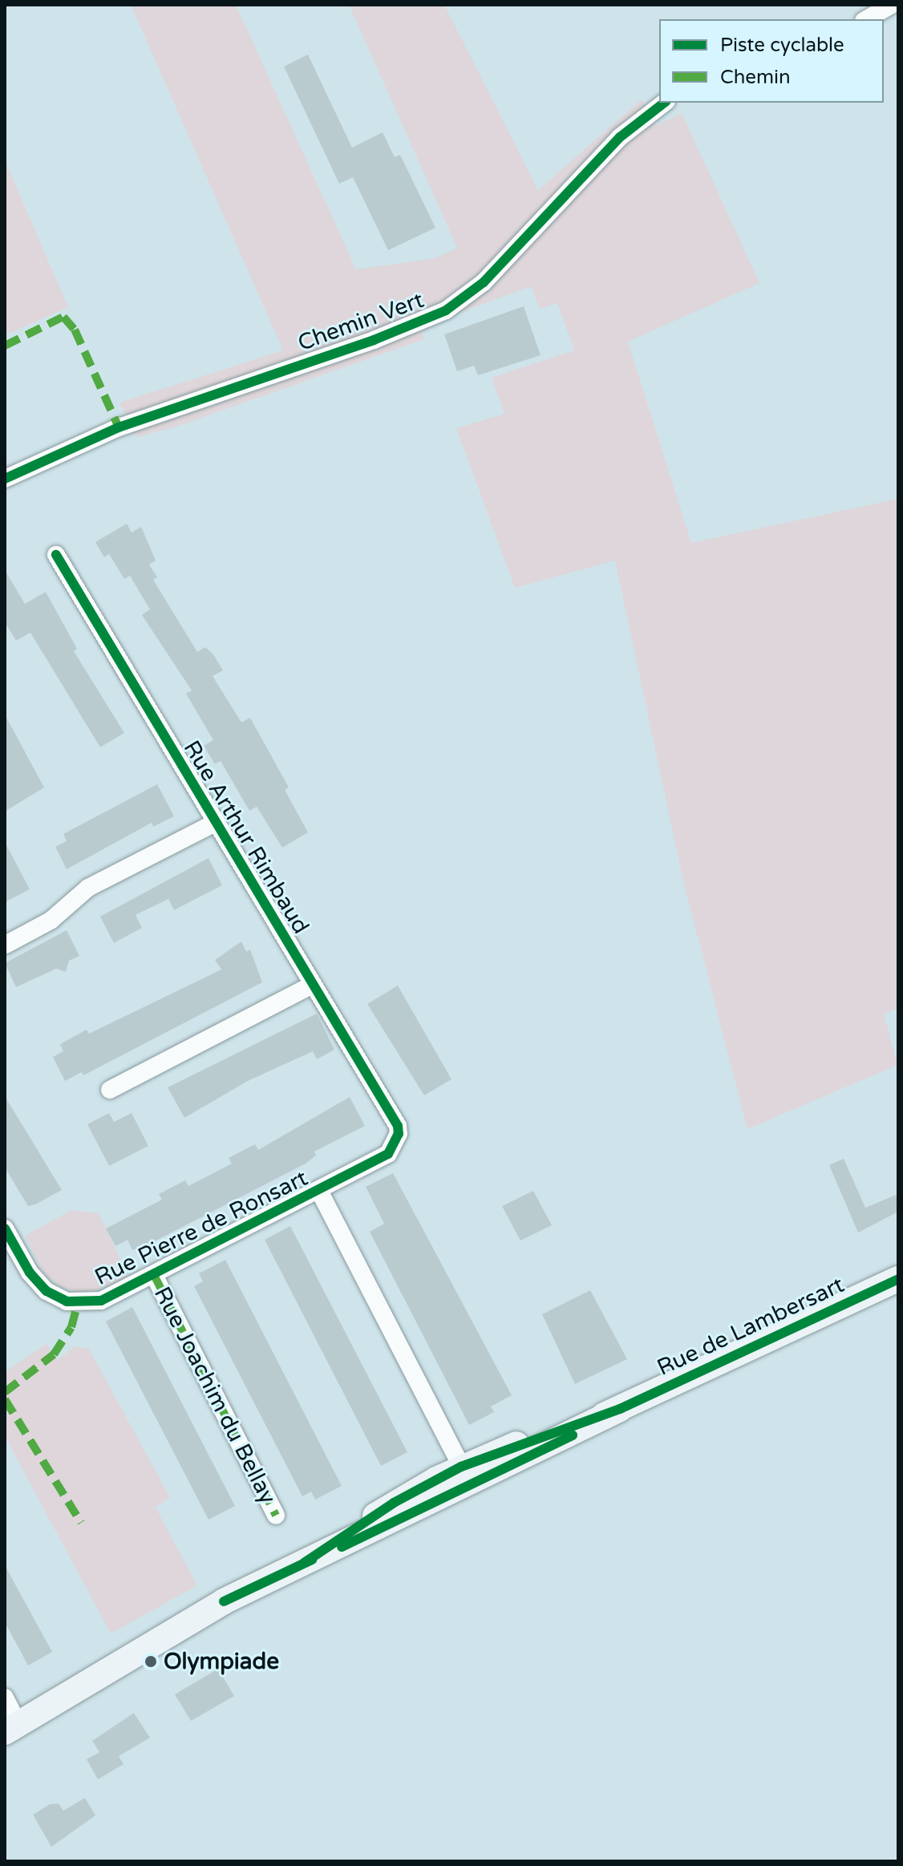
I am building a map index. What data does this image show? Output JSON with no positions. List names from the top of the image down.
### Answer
{
  "streets": {
    "main road": ["Rue de Lambersart"],
    "street": [
      "Chemin Vert",
      "Rue Arthur Rimbaud",
      "Rue Pierre de Ronsart",
      "Rue Joachim du Bellay"
    ]
  },
  "crossings": [
    ["Rue Arthur Rimbaud", "Rue Pierre de Ronsart"],
    ["Rue Pierre de Ronsart", "Rue de Lambersart"],
    ["Rue Pierre de Ronsart", "Rue Joachim du Bellay"]
  ],
  "places": ["Olympiade"],
  "legend": ["Piste cyclable", "Chemin"]
}
